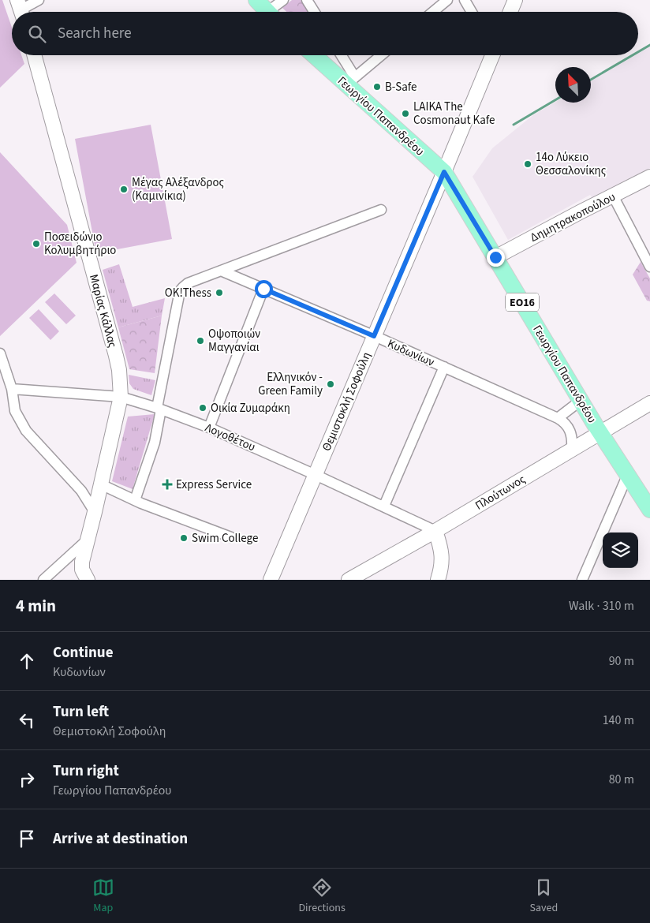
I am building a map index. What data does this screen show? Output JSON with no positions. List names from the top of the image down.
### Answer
{
  "streets": {
    "main road": [
      "Γεωργίου Παπανδρέου",
      "Δημητρακοπούλου",
      "ΕΟ16",
      "Μαρίας Κάλλας",
      "Θεμιστοκλή Σοφούλη",
      "Πλούτωνος"
    ],
    "street": ["Κυδωνίων", "Λογοθέτου"]
  },
  "crossings": [
    ["Γεωργίου Παπανδρέου", "Δημητρακοπούλου"],
    ["Γεωργίου Παπανδρέου", "Θεμιστοκλή Σοφούλη"],
    ["Γεωργίου Παπανδρέου", "Πλούτωνος"],
    ["Μαρίας Κάλλας", "Λογοθέτου"],
    ["Κυδωνίων", "Θεμιστοκλή Σοφούλη"],
    ["Κυδωνίων", "Πλούτωνος"],
    ["Θεμιστοκλή Σοφούλη", "Λογοθέτου"],
    ["Λογοθέτου", "Πλούτωνος"]
  ],
  "places": {
    "other": [
      "B-Safe",
      "LAIKA The Cosmonaut Kafe",
      "14ο Λύκειο Θεσσαλονίκης",
      "Μέγας Αλέξανδρος (Καμινίκια)",
      "Ποσειδώνιο Κολυμβητήριο",
      "OK!Thess",
      "Οψοποιών Μαγγανίαι",
      "Ελληνικόν - Green Family",
      "Οικία Ζυμαράκη",
      "Swim College"
    ],
    "health": ["Express Service"]
  },
  "north": "top left",
  "page": {
    "search": "Search here",
    "heading": ["4 min", "Walk · 310 m"],
    "list": [
      ["Continue", "Κυδωνίων", "90 m"],
      ["Turn left", "Θεμιστοκλή Σοφούλη", "140 m"],
      ["Turn right", "Γεωργίου Παπανδρέου", "80 m"],
      "Arrive at destination"
    ],
    "nav": ["Map", "Directions", "Saved"]
  }
}
